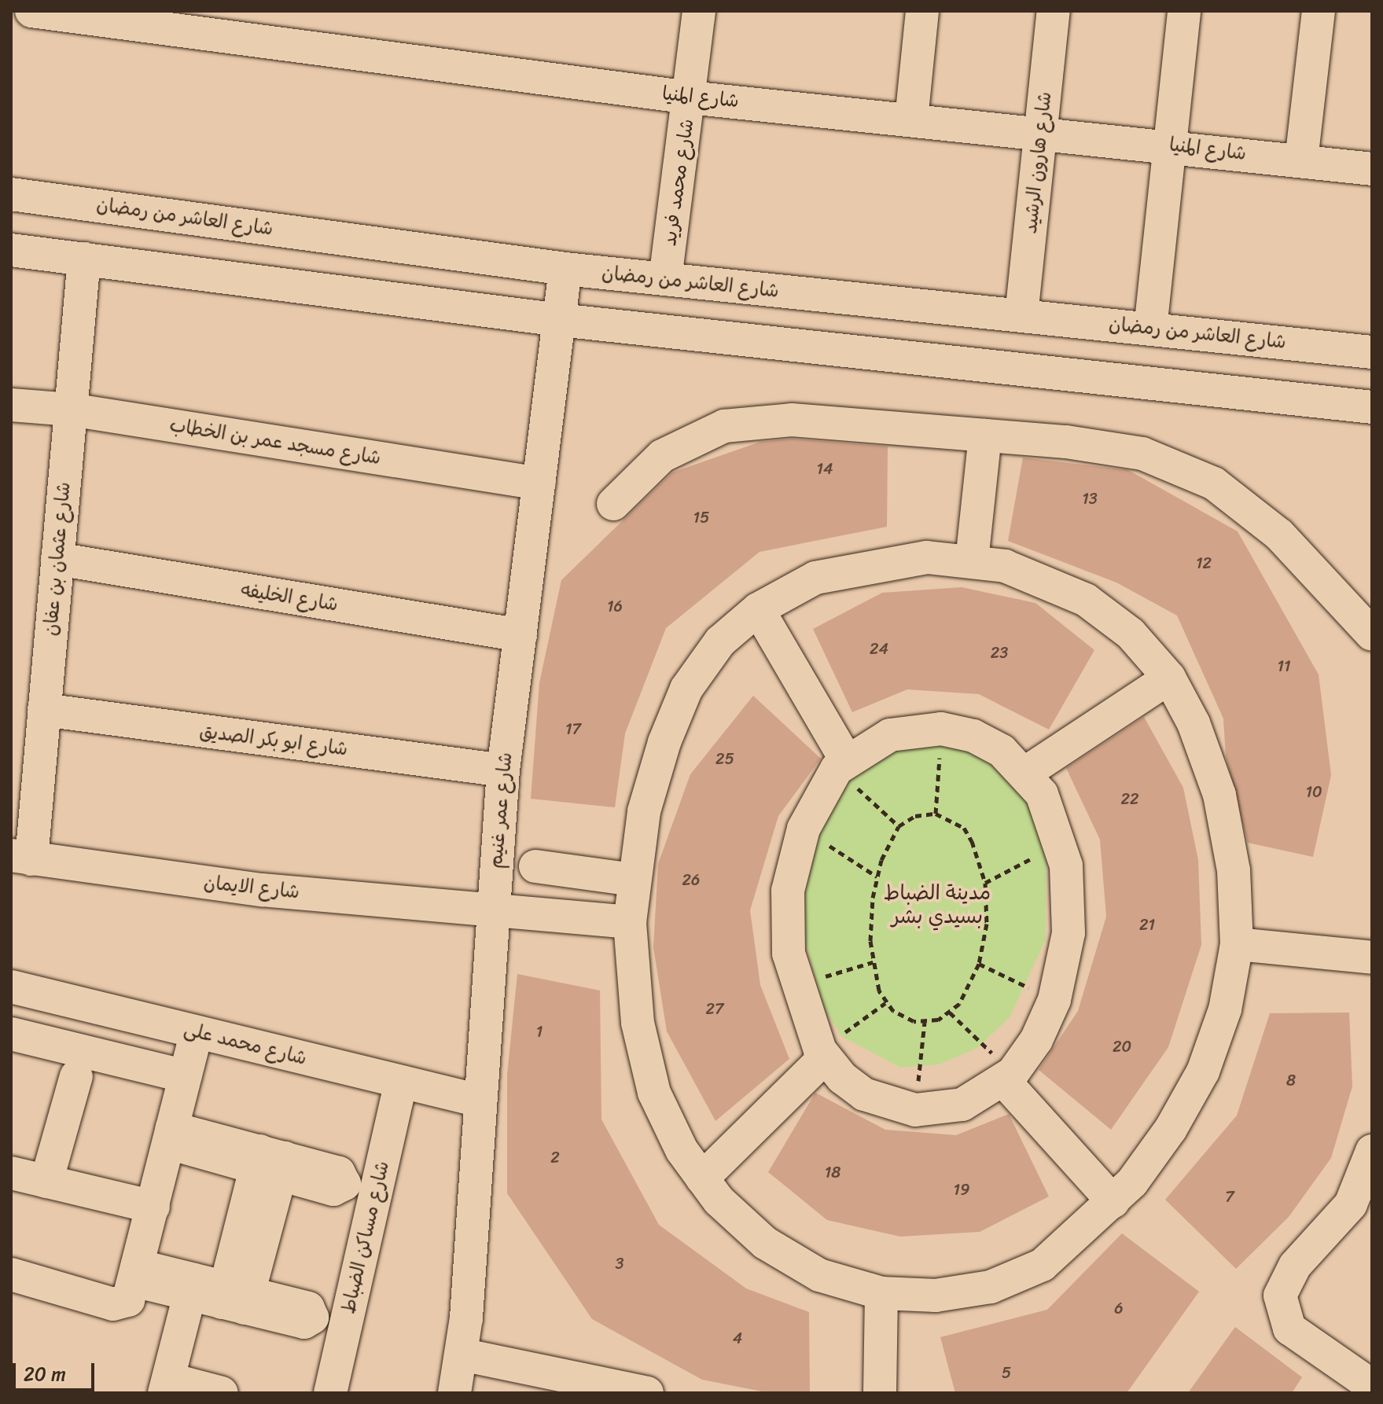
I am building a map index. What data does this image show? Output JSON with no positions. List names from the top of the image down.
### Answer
{
  "streets": {
    "street": [
      "شارع المنيا",
      "شارع هارون الرشيد",
      "شارع محمد فريد",
      "شارع العاشر من رمضان",
      "شارع مسجد عمر بن الخطاب",
      "شارع عثمان بن عفان",
      "شارع الخليفه",
      "شارع ابو بكر الصديق",
      "شارع عمر غنيم",
      "شارع الايمان",
      "شارع محمد على",
      "شارع مساكن الضباط"
    ]
  },
  "crossings": [
    ["شارع المنيا", "شارع هارون الرشيد"],
    ["شارع المنيا", "شارع محمد فريد"],
    ["شارع هارون الرشيد", "شارع العاشر من رمضان"],
    ["شارع محمد فريد", "شارع العاشر من رمضان"],
    ["شارع العاشر من رمضان", "شارع عمر غنيم"],
    ["شارع مسجد عمر بن الخطاب", "شارع عثمان بن عفان"],
    ["شارع مسجد عمر بن الخطاب", "شارع عمر غنيم"],
    ["شارع عثمان بن عفان", "شارع الخليفه"],
    ["شارع عثمان بن عفان", "شارع ابو بكر الصديق"],
    ["شارع عثمان بن عفان", "شارع الايمان"],
    ["شارع الخليفه", "شارع عمر غنيم"],
    ["شارع ابو بكر الصديق", "شارع عمر غنيم"],
    ["شارع عمر غنيم", "شارع الايمان"],
    ["شارع عمر غنيم", "شارع محمد على"],
    ["شارع محمد على", "شارع مساكن الضباط"]
  ],
  "districts": ["مدينة الضباط بسيدي بشر"],
  "house_numbers": [
    "14",
    "13",
    "15",
    "12",
    "16",
    "24",
    "23",
    "11",
    "17",
    "25",
    "10",
    "22",
    "26",
    "21",
    "27",
    "1",
    "20",
    "8",
    "2",
    "18",
    "19",
    "7",
    "3",
    "6",
    "4",
    "5"
  ],
  "scale_bar": "20 m"
}
